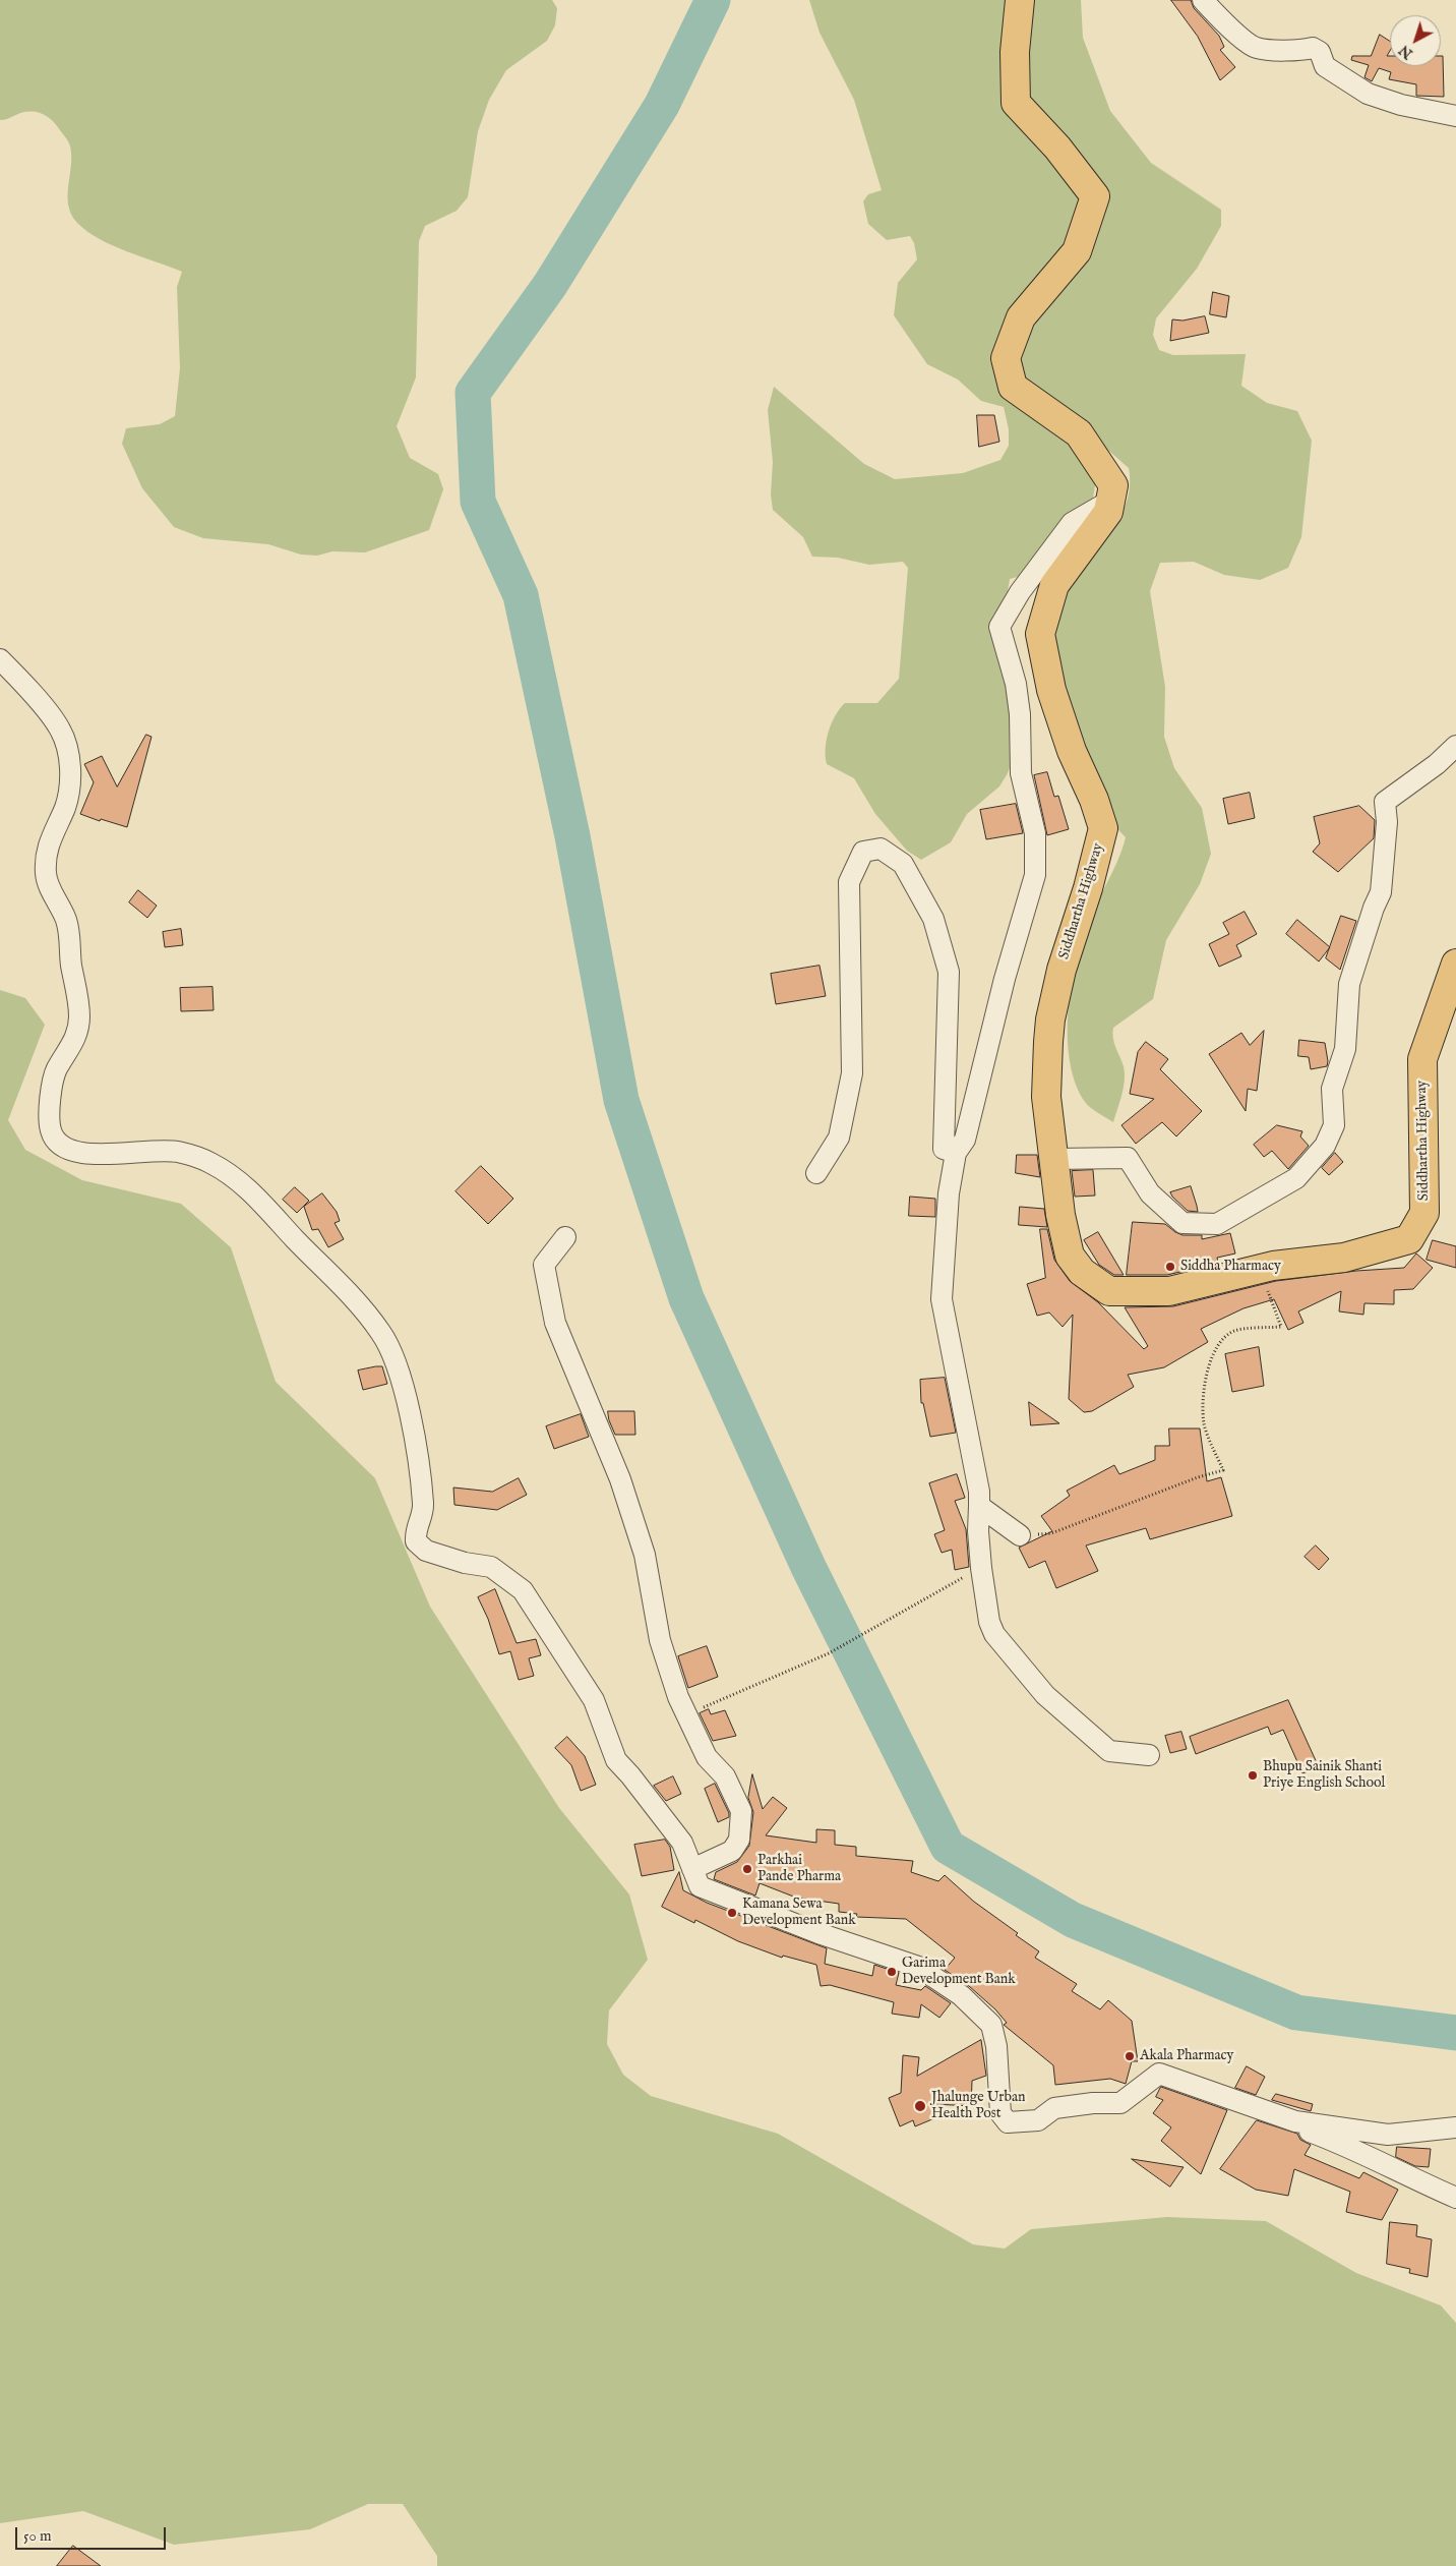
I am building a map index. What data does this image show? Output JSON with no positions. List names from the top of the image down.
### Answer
{
  "streets": {
    "highway": ["Siddhartha Highway"]
  },
  "places": [
    "Siddha Pharmacy",
    "Bhupu Sainik Shanti Priye English School",
    "Parkhai Pande Pharma",
    "Kamana Sewa Development Bank",
    "Garima Development Bank",
    "Akala Pharmacy",
    "Jhalunge Urban Health Post"
  ],
  "scale_bar": "50 m",
  "north": "bottom left"
}
